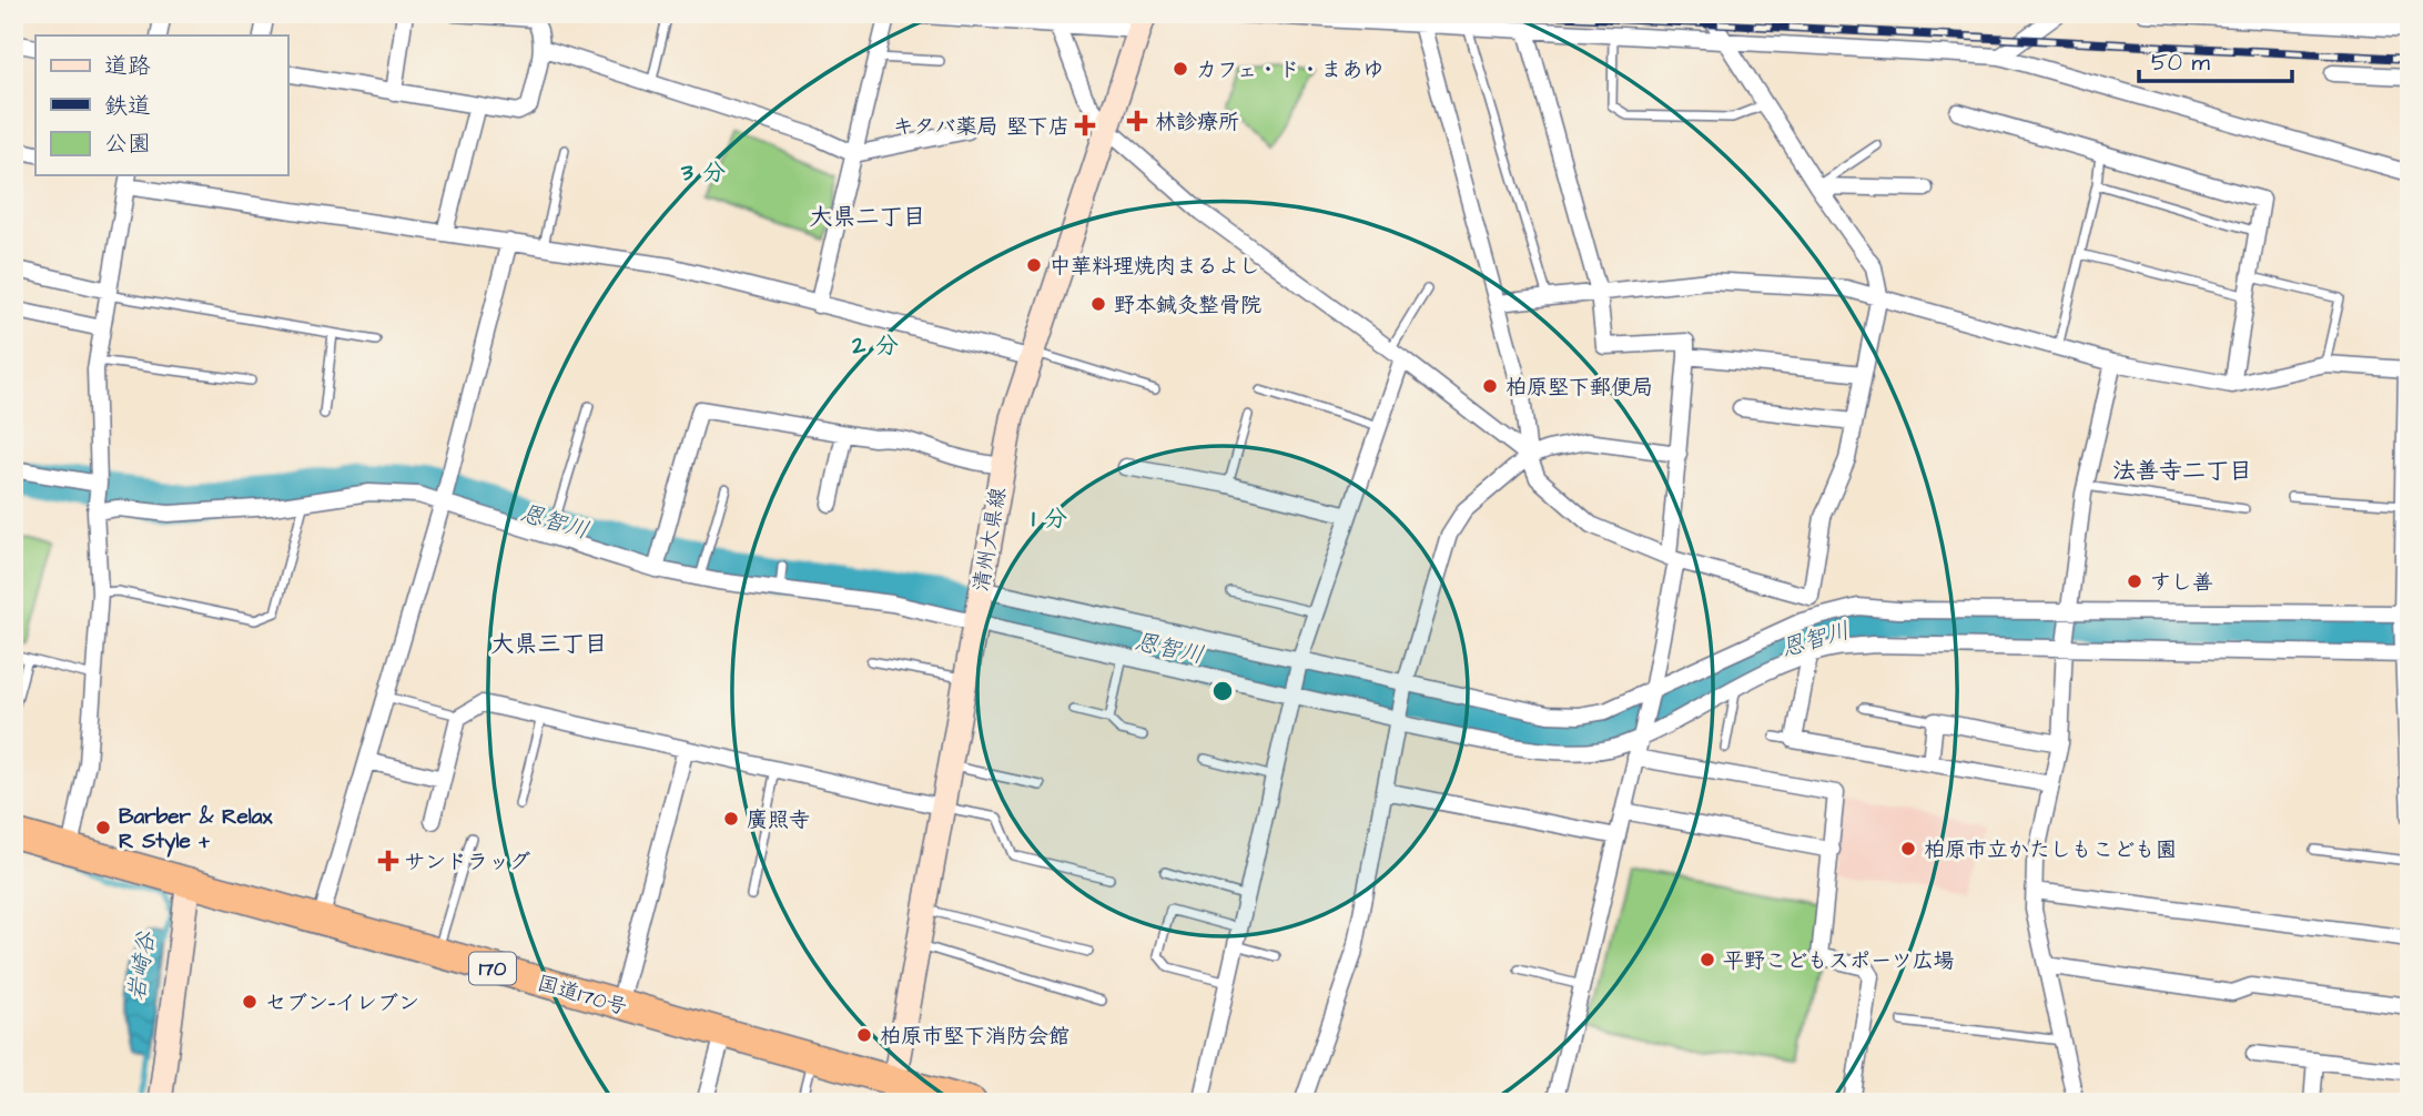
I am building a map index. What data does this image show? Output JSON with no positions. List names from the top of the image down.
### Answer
{
  "streets": {
    "highway": ["170", "国道170号"],
    "main road": ["清州大県線"]
  },
  "crossings": [
    ["清州大県線", "国道170号"]
  ],
  "districts": ["大県二丁目", "法善寺二丁目", "大県三丁目"],
  "water": ["恩智川", "岩崎谷"],
  "places": {
    "other": [
      "カフェ・ド・まあゆ",
      "中華料理焼肉まるよし",
      "野本鍼灸整骨院",
      "柏原堅下郵便局",
      "すし善",
      "廣照寺",
      "Barber & Relax R Style +",
      "柏原市立かたしもこども園",
      "平野こどもスポーツ広場",
      "セブン-イレブン",
      "柏原市堅下消防会館"
    ],
    "health": ["林診療所", "キタバ薬局 堅下店", "サンドラッグ"]
  },
  "legend": ["道路", "鉄道", "公園"],
  "scale_bar": "50 m",
  "rings": ["3 分", "2 分", "1 分"]
}
